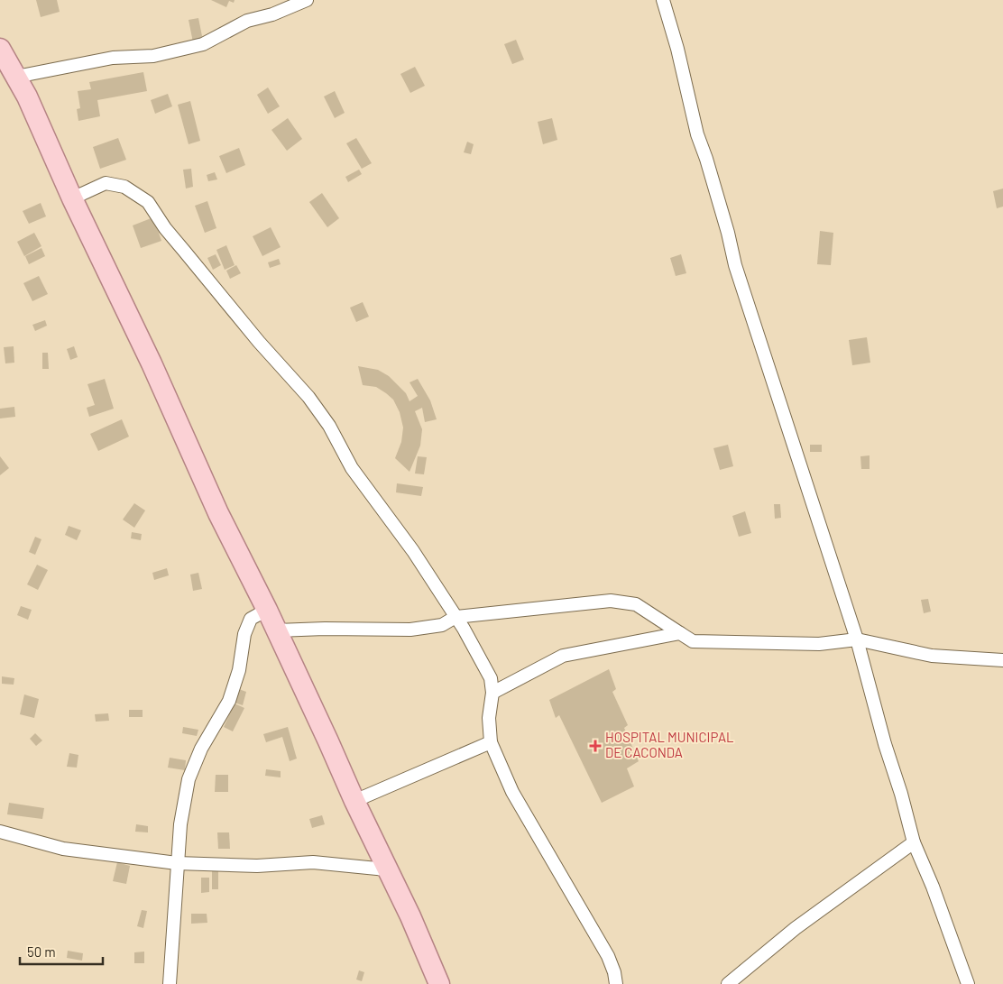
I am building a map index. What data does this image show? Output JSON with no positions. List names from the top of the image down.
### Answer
{
  "places": {
    "health": ["HOSPITAL MUNICIPAL DE CACONDA"]
  },
  "scale_bar": "50 m"
}
